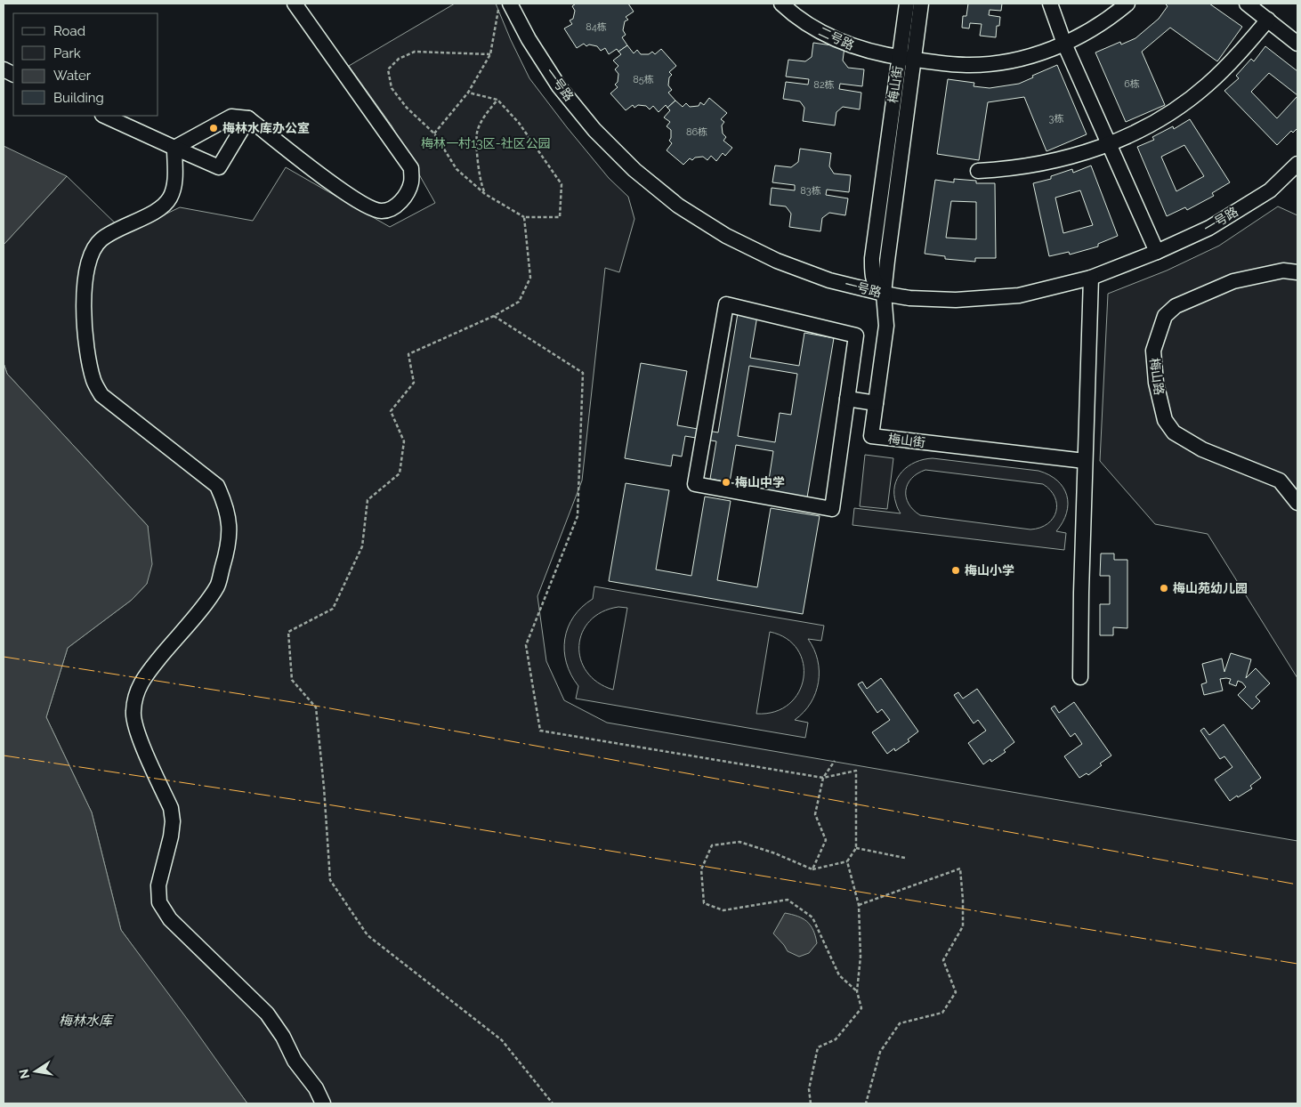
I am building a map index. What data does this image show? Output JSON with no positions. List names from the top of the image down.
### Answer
{
  "streets": {
    "street": [
      "二号路",
      "一号路",
      "梅山街",
      "梅山路"
    ]
  },
  "crossings": [
    ["二号路", "梅山街"],
    ["一号路", "梅山街"]
  ],
  "water": ["梅林水库"],
  "parks": ["梅林一村13区-社区公园"],
  "places": [
    "梅林水库办公室",
    "梅山中学",
    "梅山小学",
    "梅山苑幼儿园"
  ],
  "house_numbers": [
    "84栋",
    "85栋",
    "6栋",
    "82栋",
    "3栋",
    "86栋",
    "83栋"
  ],
  "legend": [
    "Road",
    "Park",
    "Water",
    "Building"
  ],
  "north": "left"
}
